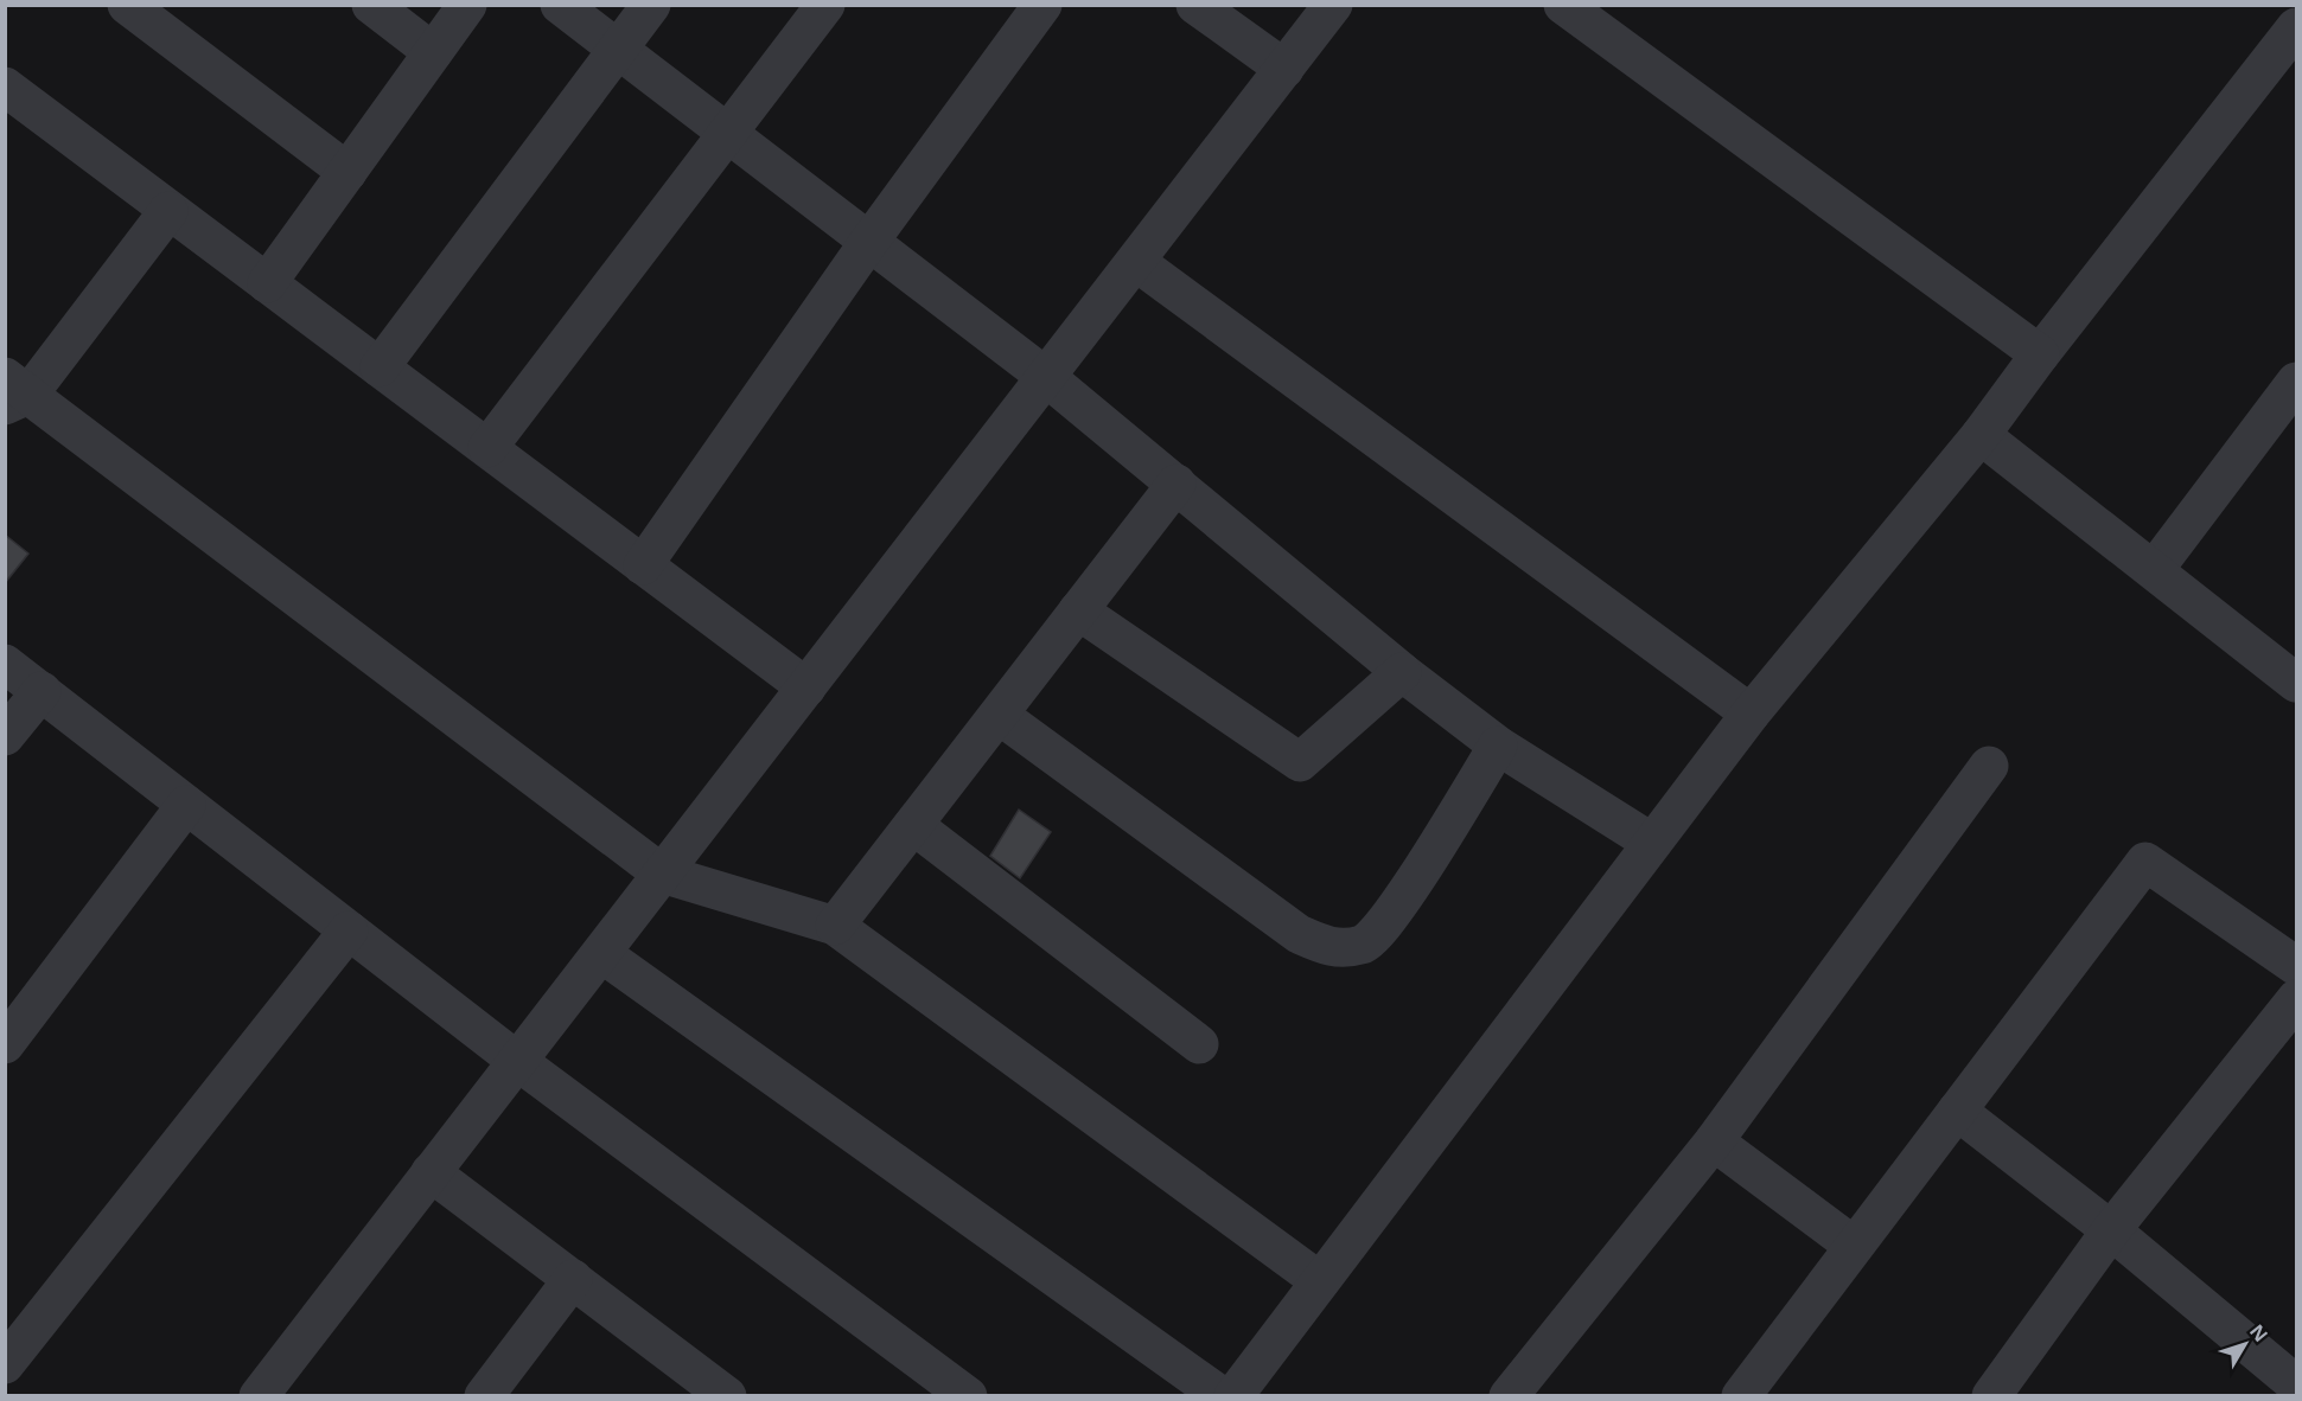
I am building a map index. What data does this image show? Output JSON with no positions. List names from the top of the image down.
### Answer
{
  "north": "top right"
}
